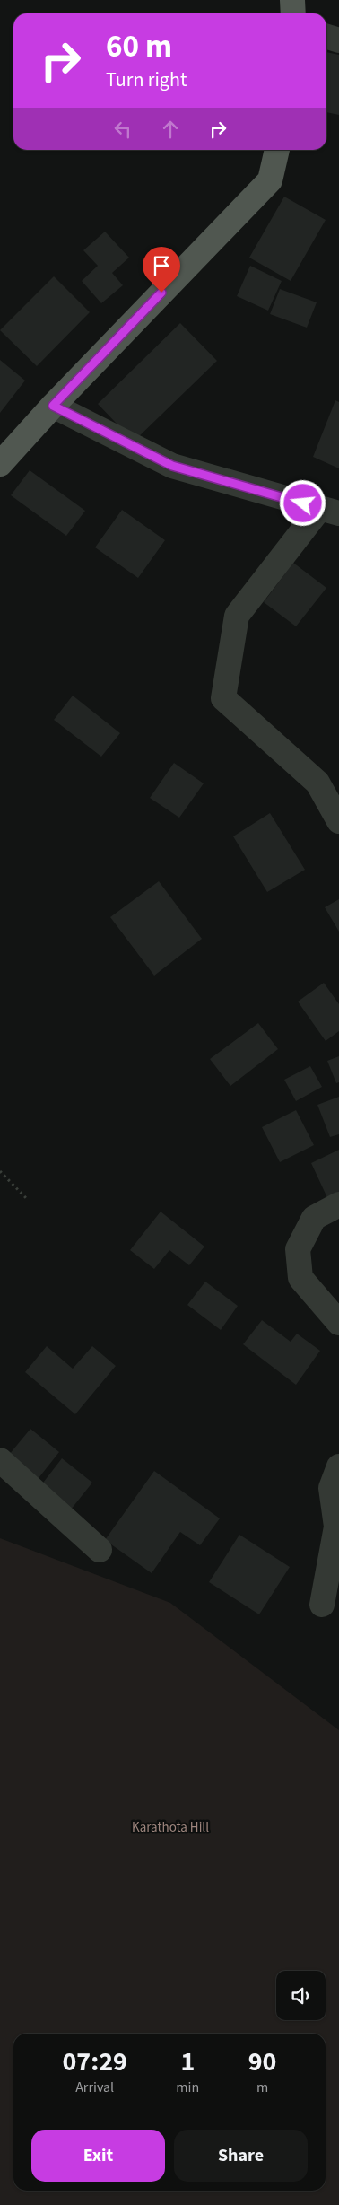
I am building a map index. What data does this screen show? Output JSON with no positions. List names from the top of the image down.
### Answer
{
  "parks": ["Karathota Hill"],
  "page": {
    "turn": ["60 m", "Turn right"],
    "eta": [
      "07:29",
      "Arrival",
      "1",
      "min",
      "90",
      "m"
    ],
    "buttons": ["Exit", "Share"]
  }
}
